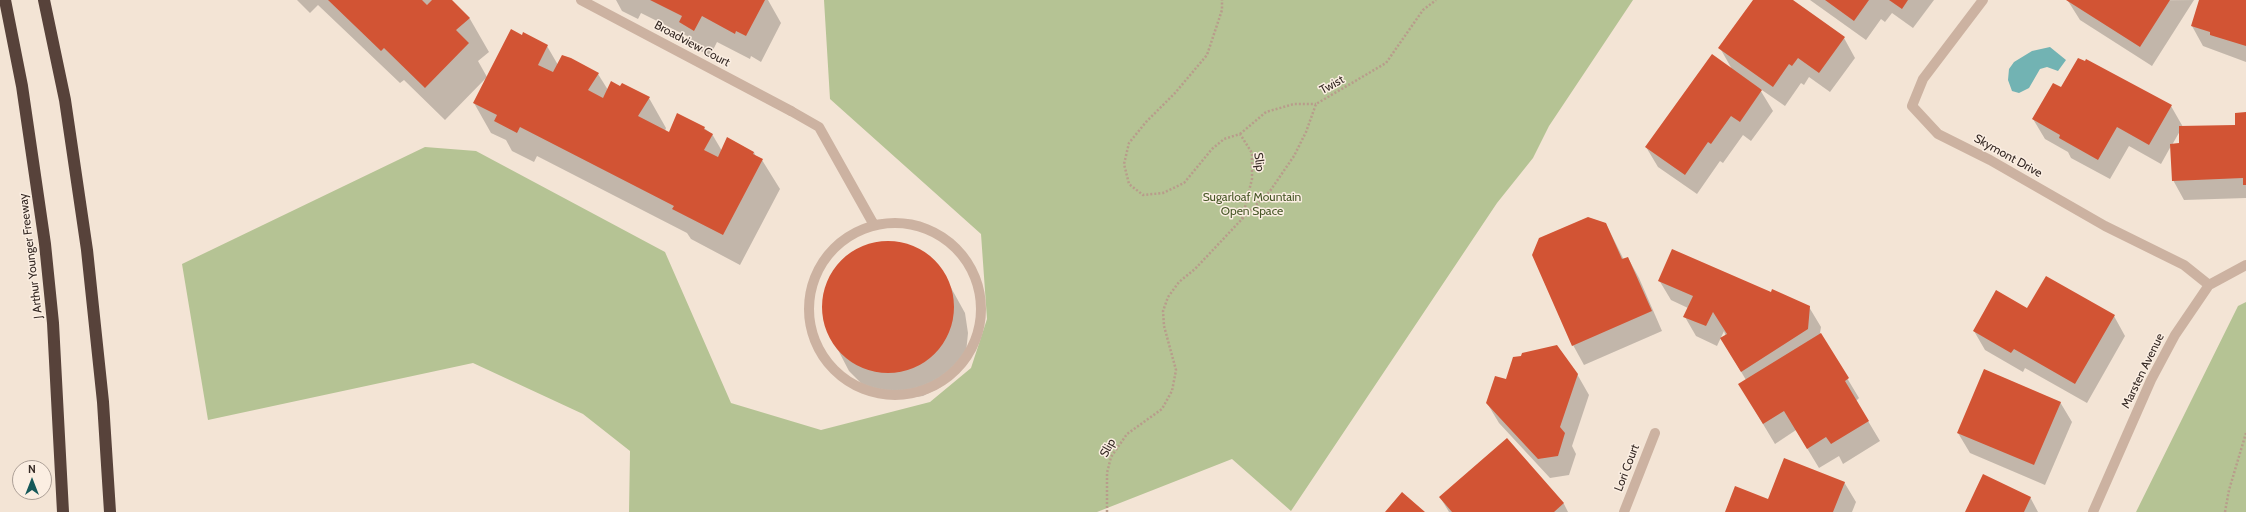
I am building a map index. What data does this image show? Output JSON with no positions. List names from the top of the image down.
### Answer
{
  "streets": {
    "highway": ["J Arthur Younger Freeway"],
    "street": [
      "Broadview Court",
      "Skymont Drive",
      "Marsten Avenue",
      "Lori Court"
    ],
    "path": ["Twist", "Slip"]
  },
  "crossings": [
    ["Twist", "Slip"],
    ["Skymont Drive", "Marsten Avenue"]
  ],
  "parks": ["Sugarloaf Mountain Open Space"],
  "north": "top"
}
